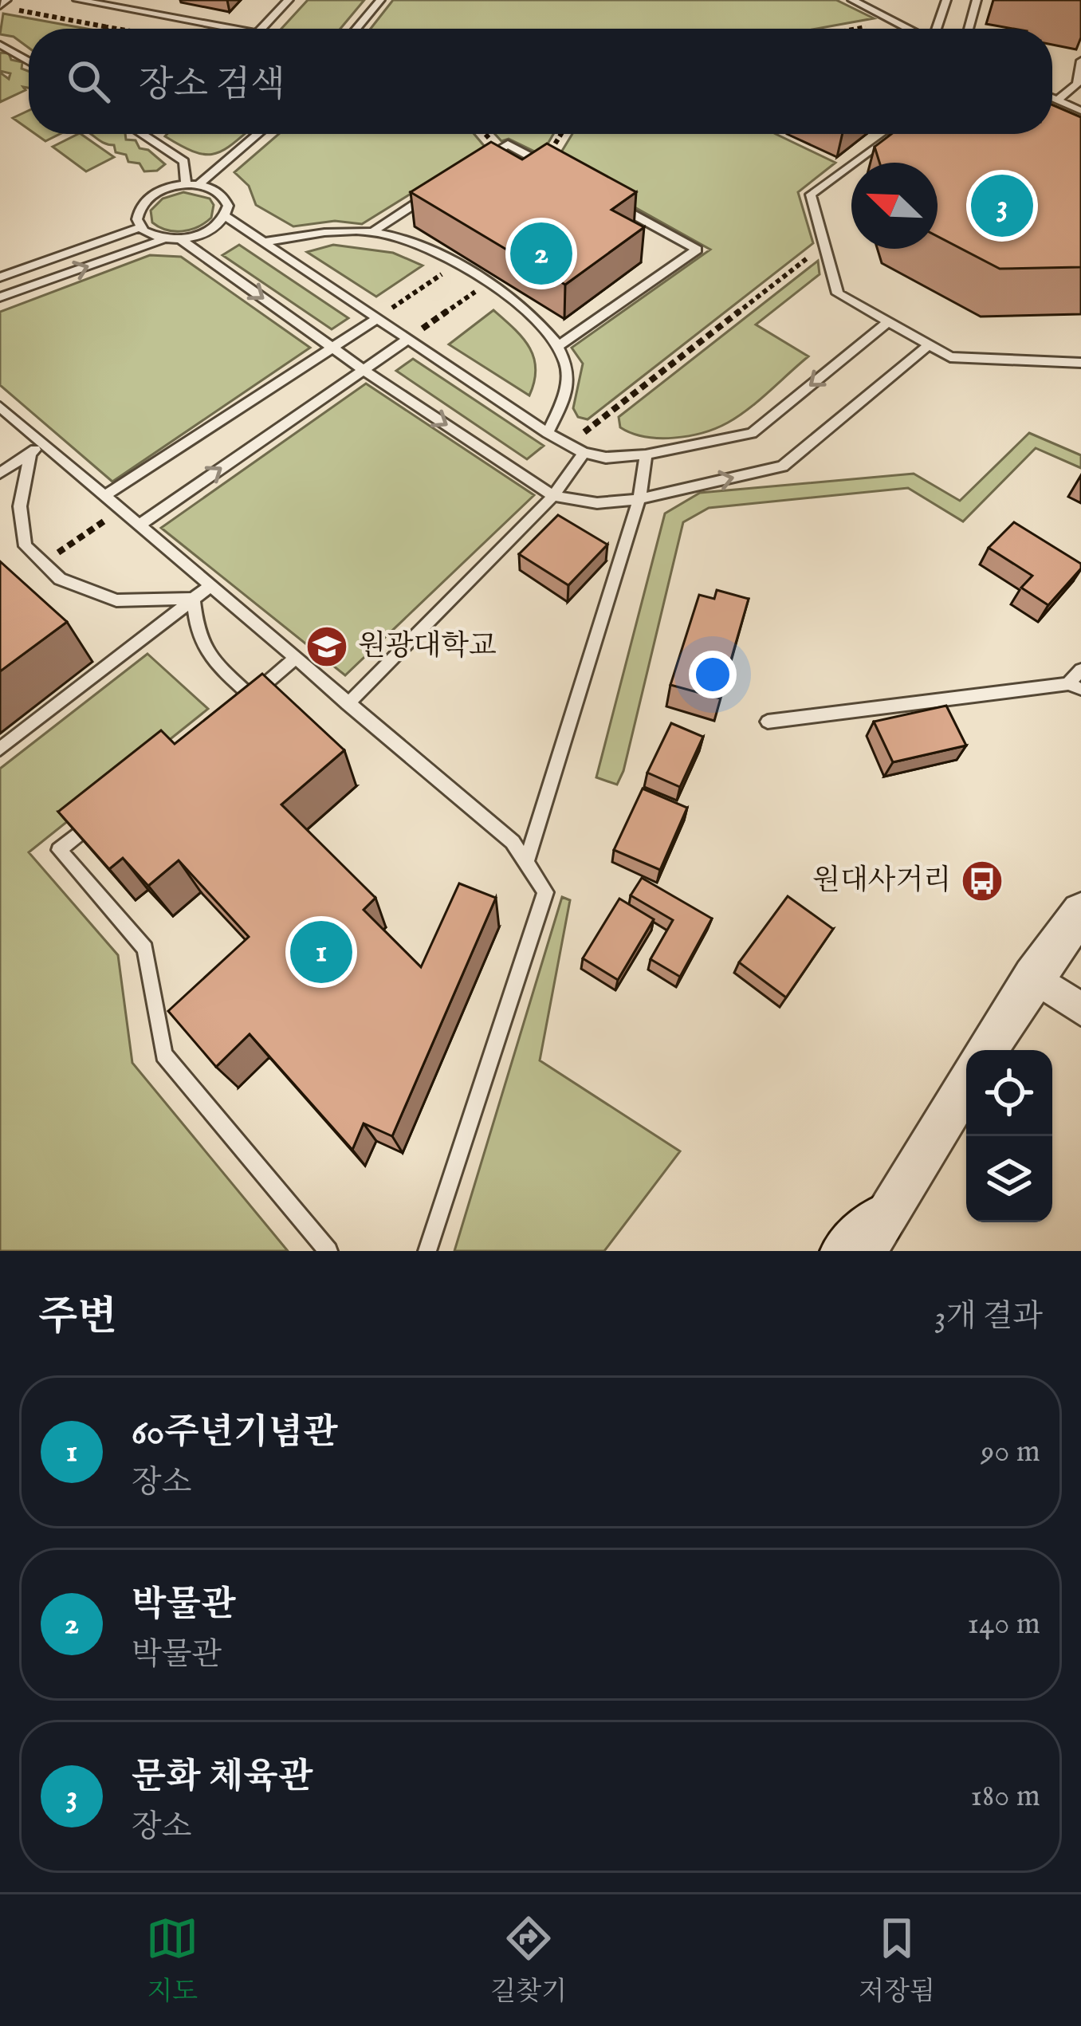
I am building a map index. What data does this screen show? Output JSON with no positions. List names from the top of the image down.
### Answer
{
  "places": {
    "school or university": ["원광대학교"],
    "bus stop": ["원대사거리"]
  },
  "north": "top left",
  "page": {
    "search": "장소 검색",
    "pins": ["3", "2", "1"],
    "heading": ["주변", "3개 결과"],
    "list": [
      {
        "mark": "1",
        "name": "60주년기념관",
        "note": "장소",
        "value": "90 m"
      },
      {
        "mark": "2",
        "name": "박물관",
        "note": "박물관",
        "value": "140 m"
      },
      {
        "mark": "3",
        "name": "문화 체육관",
        "note": "장소",
        "value": "180 m"
      }
    ],
    "nav": ["지도", "길찾기", "저장됨"]
  }
}
